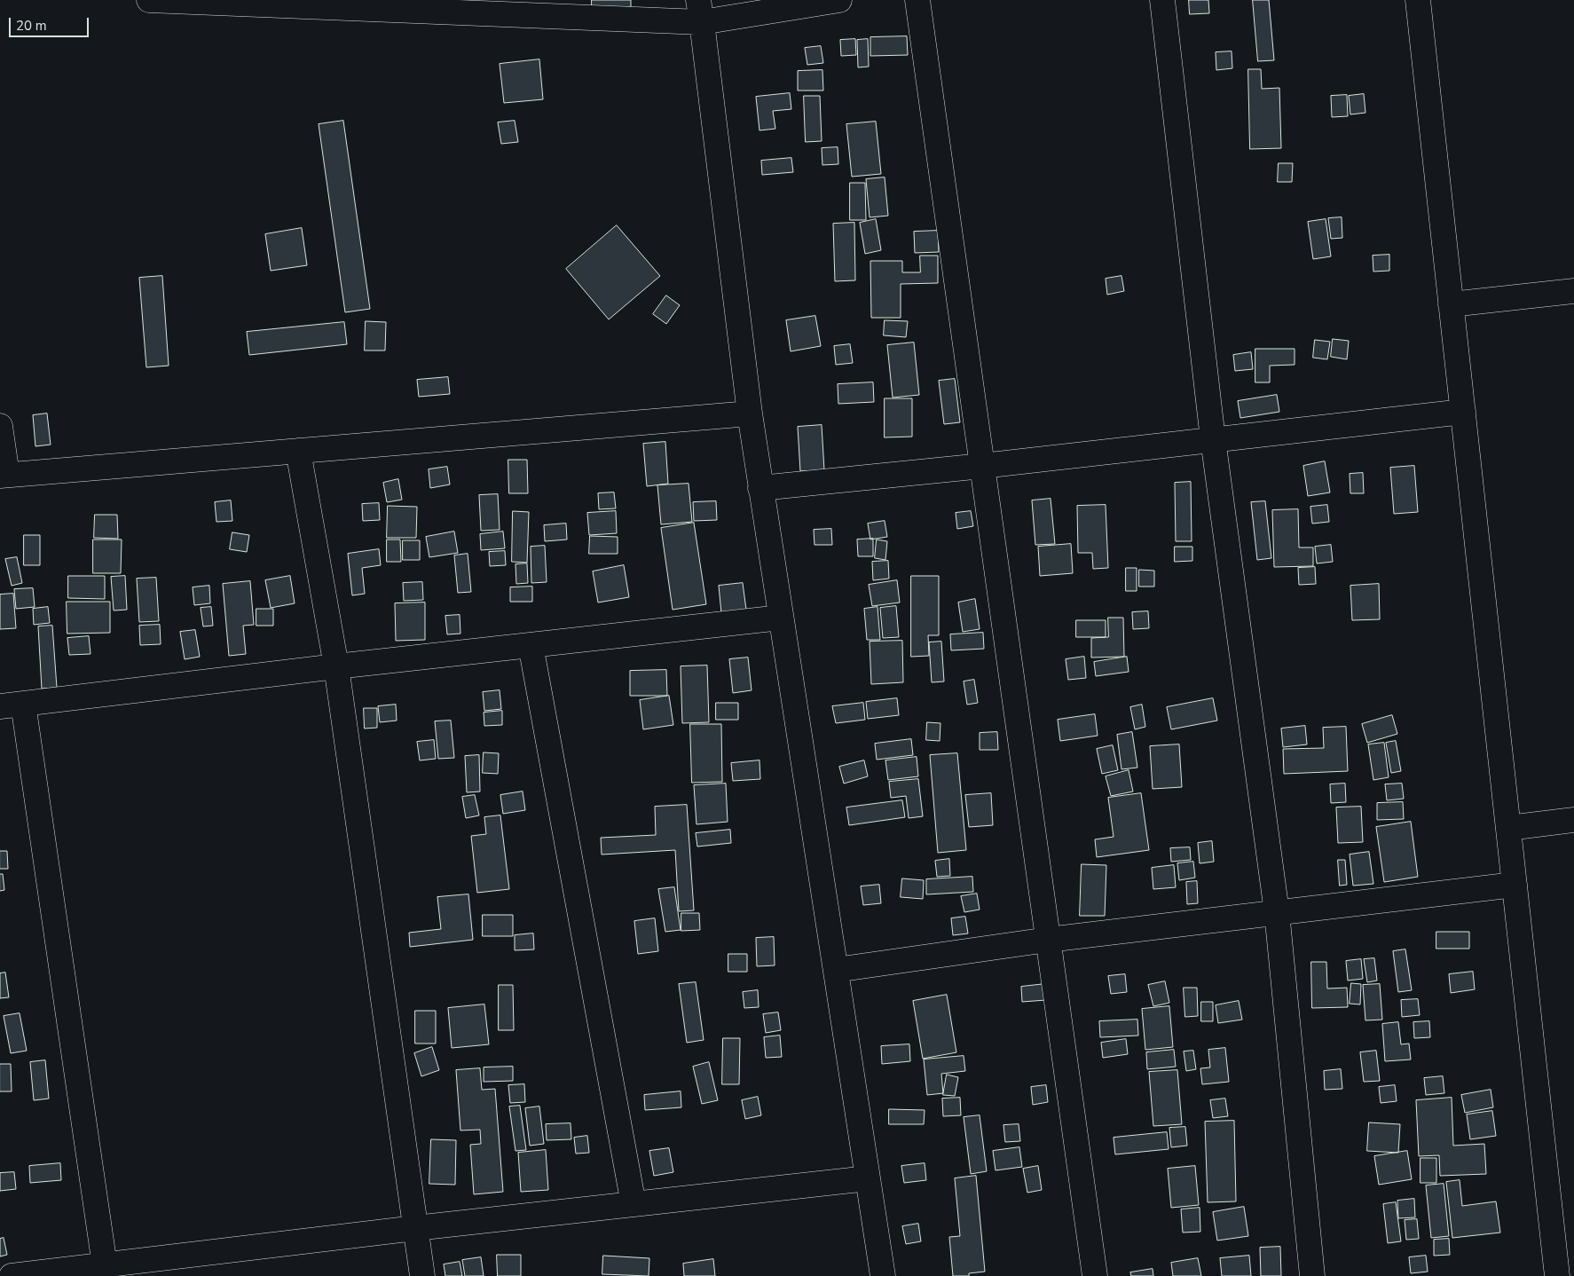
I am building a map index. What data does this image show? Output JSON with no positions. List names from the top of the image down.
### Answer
{
  "scale_bar": "20 m"
}
